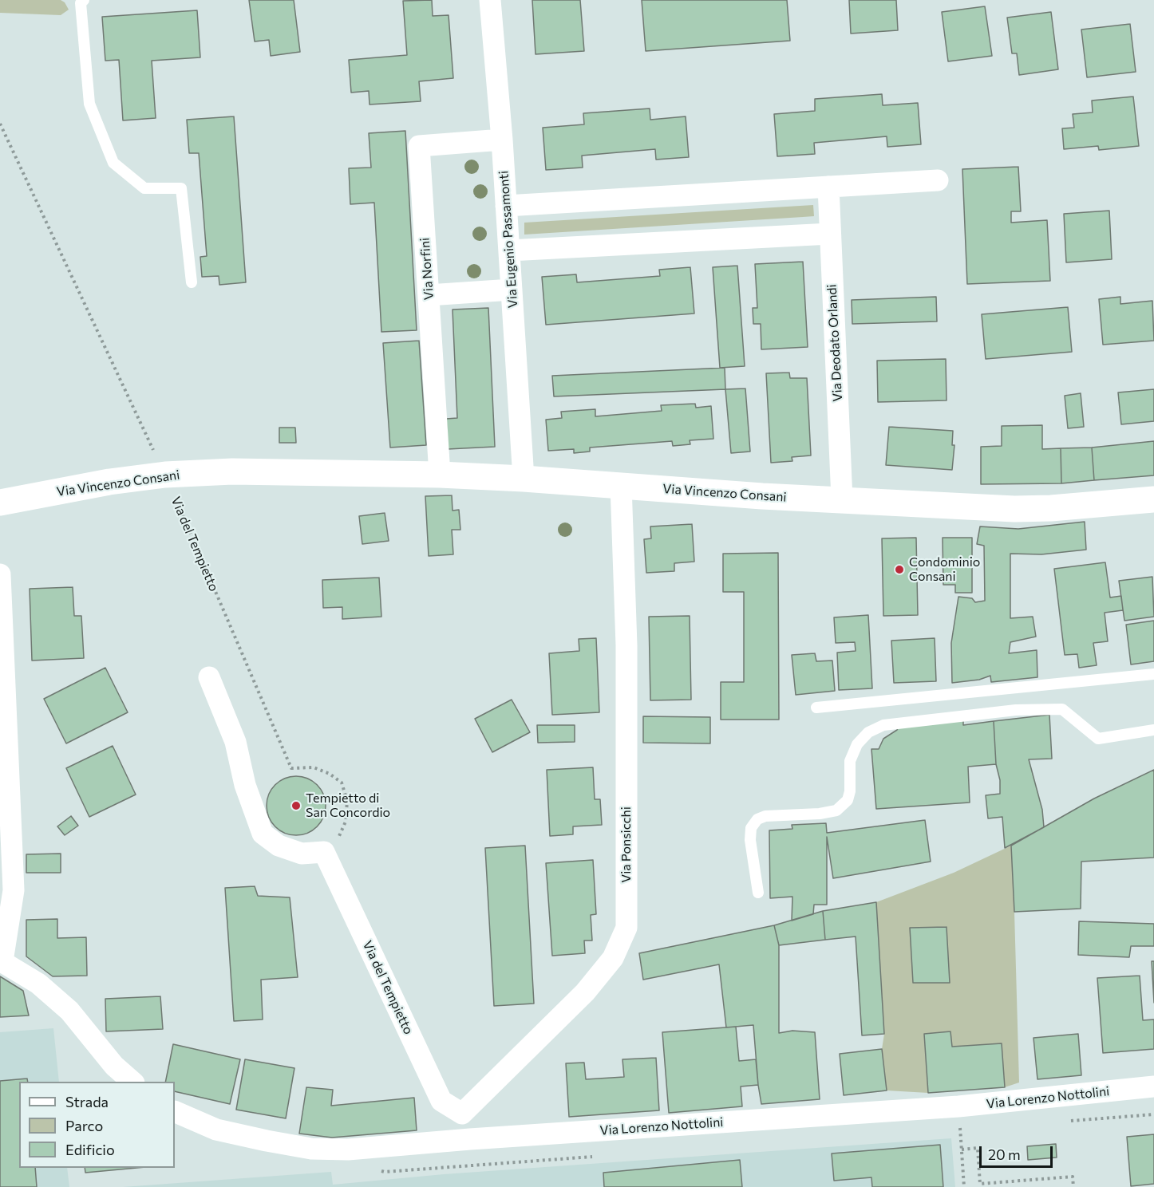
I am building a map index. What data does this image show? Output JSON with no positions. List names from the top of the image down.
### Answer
{
  "streets": {
    "street": [
      "Via Eugenio Passamonti",
      "Via Norfini",
      "Via Deodato Orlandi",
      "Via Vincenzo Consani",
      "Via del Tempietto",
      "Via Ponsicchi",
      "Via Lorenzo Nottolini"
    ]
  },
  "crossings": [
    ["Via Eugenio Passamonti", "Via Norfini"],
    ["Via Eugenio Passamonti", "Via Vincenzo Consani"],
    ["Via Norfini", "Via Vincenzo Consani"],
    ["Via Deodato Orlandi", "Via Vincenzo Consani"],
    ["Via Vincenzo Consani", "Via del Tempietto"],
    ["Via Vincenzo Consani", "Via Ponsicchi"],
    ["Via del Tempietto", "Via Ponsicchi"]
  ],
  "places": ["Condominio Consani", "Tempietto di San Concordio"],
  "legend": ["Strada", "Parco", "Edificio"],
  "scale_bar": "20 m"
}
